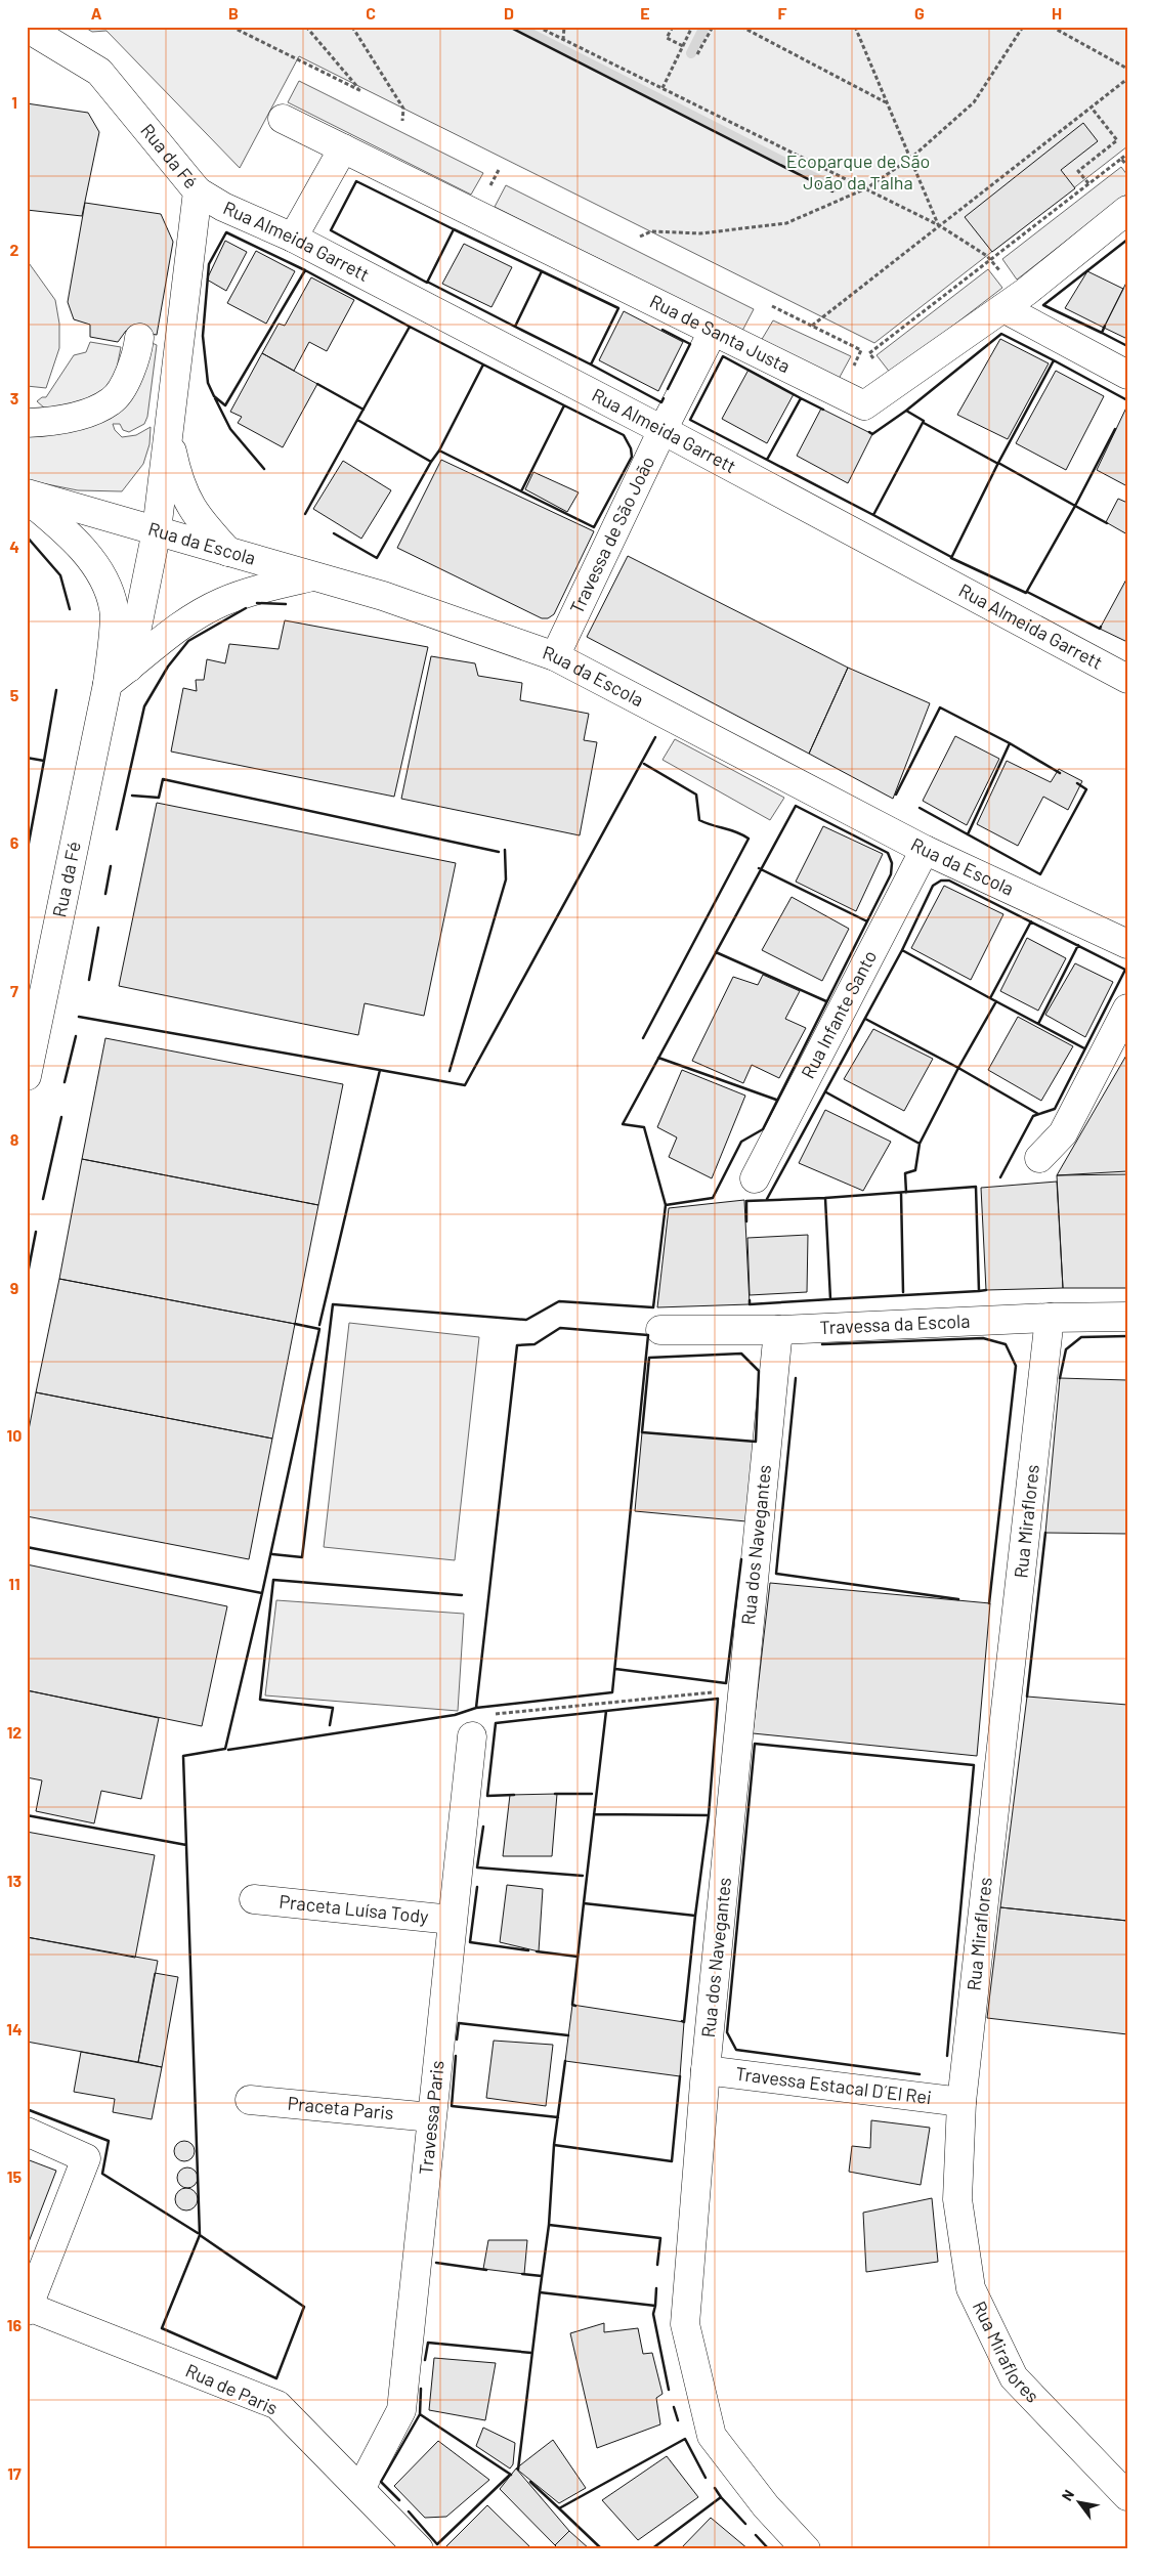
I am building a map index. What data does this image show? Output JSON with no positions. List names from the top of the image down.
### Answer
{
  "streets": {
    "street": [
      "Rua da Fé",
      "Rua Almeida Garrett",
      "Rua de Santa Justa",
      "Travessa de São João",
      "Rua da Escola",
      "Rua Infante Santo",
      "Travessa da Escola",
      "Rua Miraflores",
      "Rua dos Navegantes",
      "Praceta Luísa Tody",
      "Travessa Estacal D´El Rei",
      "Praceta Paris",
      "Travessa Paris",
      "Rua de Paris"
    ]
  },
  "crossings": [
    ["Rua da Fé", "Rua Almeida Garrett"],
    ["Rua da Fé", "Rua da Escola"],
    ["Rua Almeida Garrett", "Travessa de São João"],
    ["Rua de Santa Justa", "Travessa de São João"],
    ["Travessa de São João", "Rua da Escola"],
    ["Rua da Escola", "Rua Infante Santo"],
    ["Travessa da Escola", "Rua Miraflores"],
    ["Travessa da Escola", "Rua dos Navegantes"],
    ["Rua Miraflores", "Travessa Estacal D´El Rei"],
    ["Rua dos Navegantes", "Travessa Estacal D´El Rei"],
    ["Praceta Luísa Tody", "Travessa Paris"],
    ["Praceta Paris", "Travessa Paris"],
    ["Travessa Paris", "Rua de Paris"]
  ],
  "parks": ["Ecoparque de São João da Talha"],
  "north": "top left",
  "grid": {
    "columns": [
      "A",
      "B",
      "C",
      "D",
      "E",
      "F",
      "G",
      "H"
    ],
    "rows": [
      "1",
      "2",
      "3",
      "4",
      "5",
      "6",
      "7",
      "8",
      "9",
      "10",
      "11",
      "12",
      "13",
      "14",
      "15",
      "16",
      "17"
    ]
  }
}
